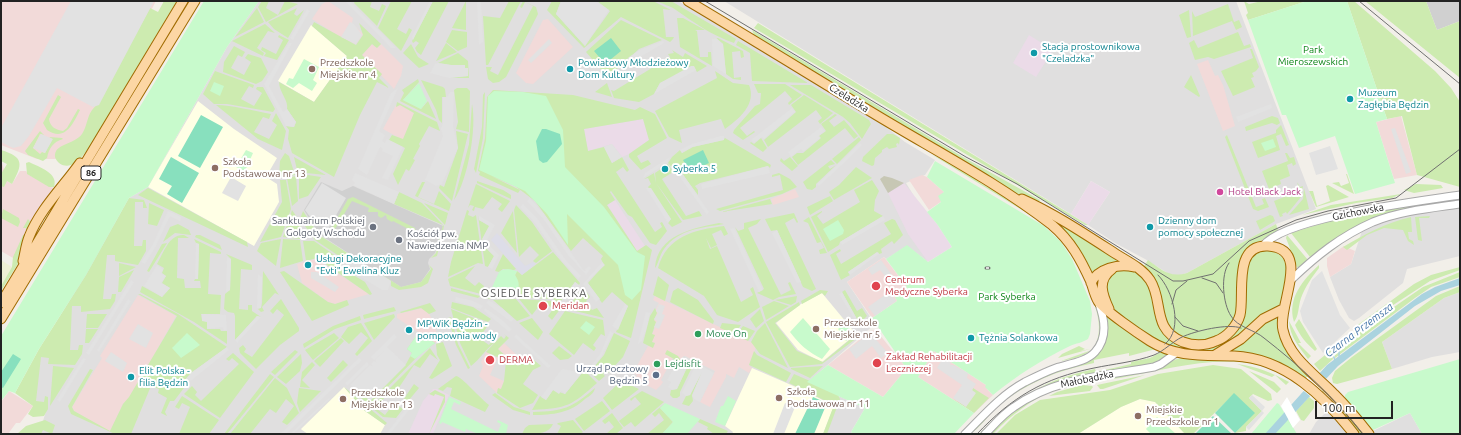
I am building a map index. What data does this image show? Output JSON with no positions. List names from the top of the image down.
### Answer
{
  "streets": {
    "main road": ["Czeladzka", "86"],
    "street": ["Gzichowska", "Małobądzka"]
  },
  "crossings": [
    ["Czeladzka", "Gzichowska"],
    ["Czeladzka", "Małobądzka"]
  ],
  "districts": ["OSIEDLE SYBERKA"],
  "water": ["Czarna Przemsza"],
  "parks": ["Park Mieroszewskich", "Park Syberka"],
  "places": [
    "Stacja prostownikowa \"Czeladzka\"",
    "Przedszkole Miejskie nr 4",
    "Powiatowy Młodzieżowy Dom Kultury",
    "Muzeum Zagłębia Będzin",
    "Szkoła Podstawowa nr 13",
    "Syberka 5",
    "Hotel Black Jack",
    "Sanktuarium Polskiej Golgoty Wschodu",
    "Dzienny dom pomocy społecznej",
    "Kościół pw. Nawiedzenia NMP",
    "Usługi Dekoracyjne \"Evti\" Ewelina Kluz",
    "Centrum Medyczne Syberka",
    "Meridan",
    "Przedszkole Miejskie nr 5",
    "MPWiK Będzin - pompownia wody",
    "Move On",
    "Tężnia Solankowa",
    "DERMA",
    "Zakład Rehabilitacji Leczniczej",
    "Lejdisfit",
    "Urząd Pocztowy Będzin 5",
    "Elit Polska - filia Będzin",
    "Szkoła Podstawowa nr 11",
    "Przedszkole Miejskie nr 13",
    "Miejskie Przedszkole nr 1"
  ],
  "scale_bar": "100 m"
}
